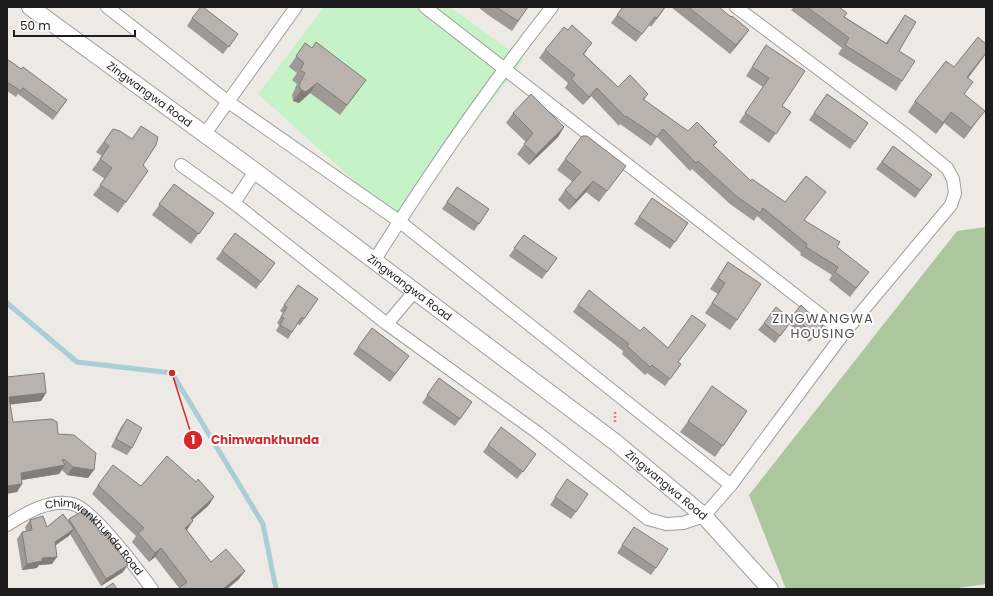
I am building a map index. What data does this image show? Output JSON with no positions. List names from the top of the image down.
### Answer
{
  "streets": {
    "street": ["Zingwangwa Road", "Chimwankhunda Road"]
  },
  "districts": ["ZINGWANGWA HOUSING"],
  "places": ["Chimwankhunda"],
  "scale_bar": "50 m"
}
